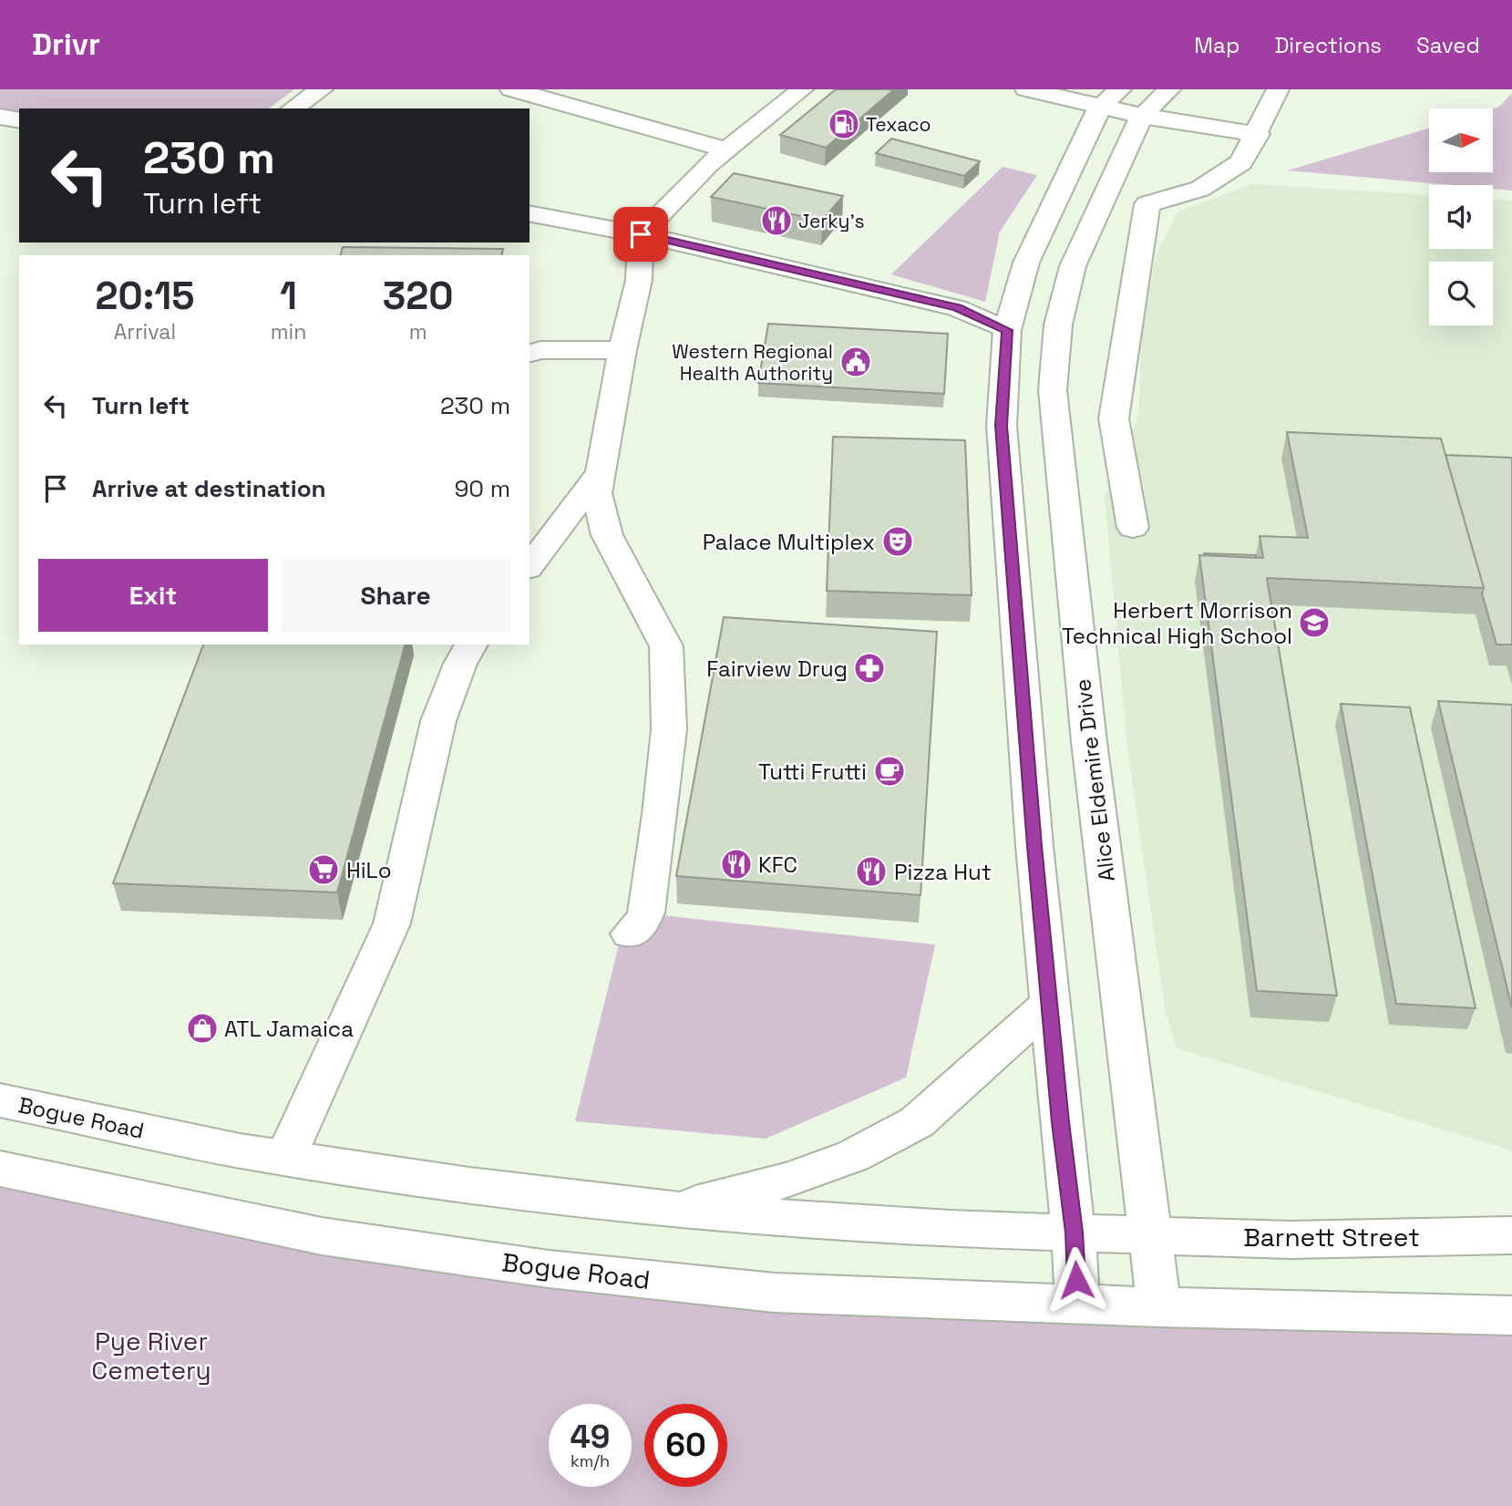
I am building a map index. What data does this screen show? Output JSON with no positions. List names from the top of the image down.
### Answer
{
  "streets": {
    "main road": ["Alice Eldemire Drive", "Bogue Road", "Barnett Street"]
  },
  "crossings": [
    ["Alice Eldemire Drive", "Bogue Road"],
    ["Alice Eldemire Drive", "Barnett Street"],
    ["Bogue Road", "Barnett Street"]
  ],
  "parks": ["Pye River Cemetery"],
  "places": {
    "fuel station": ["Texaco"],
    "restaurant": ["Jerky's", "KFC", "Pizza Hut"],
    "public building": ["Western Regional Health Authority"],
    "theatre": ["Palace Multiplex"],
    "school or university": ["Herbert Morrison Technical High School"],
    "pharmacy": ["Fairview Drug"],
    "cafe": ["Tutti Frutti"],
    "supermarket": ["HiLo"],
    "shop": ["ATL Jamaica"]
  },
  "north": "right",
  "page": {
    "header": "Drivr",
    "nav": ["Map", "Directions", "Saved"],
    "turn": ["230 m", "Turn left"],
    "eta": [
      "20:15",
      "Arrival",
      "1",
      "min",
      "320",
      "m"
    ],
    "list": [
      {
        "name": "Turn left",
        "value": "230 m"
      },
      {
        "name": "Arrive at destination",
        "value": "90 m"
      }
    ],
    "buttons": ["Exit", "Share"],
    "speed": "49 km/h",
    "limit": "60"
  }
}
